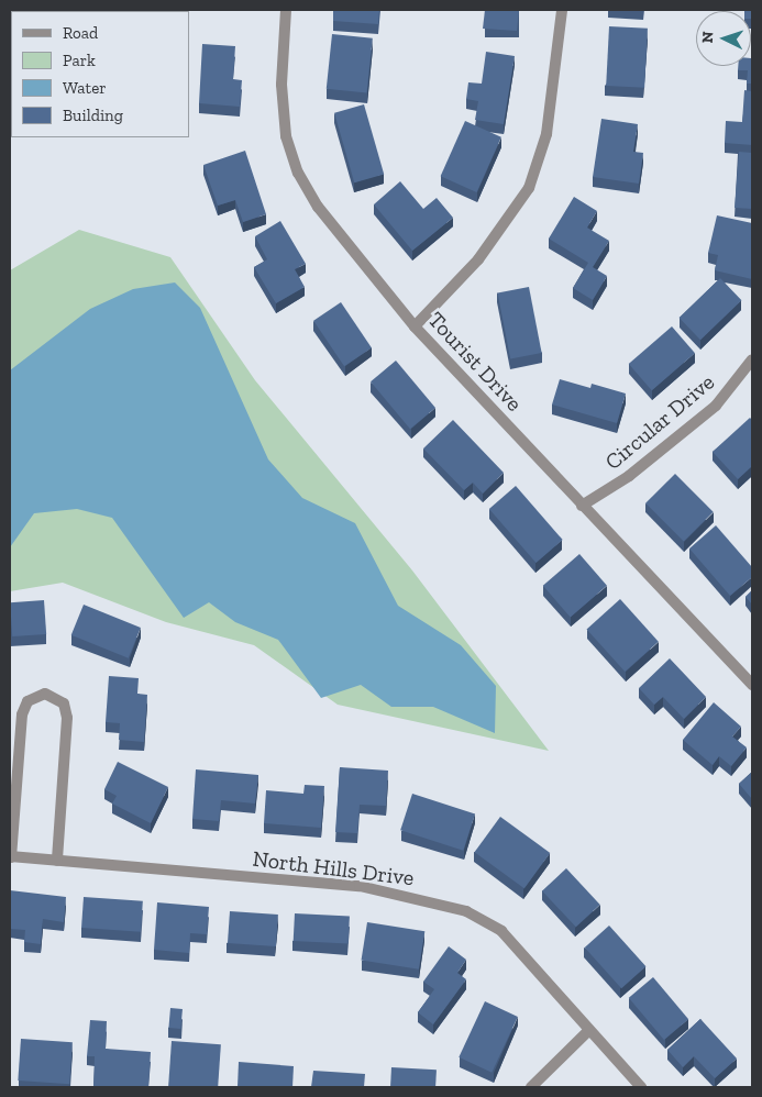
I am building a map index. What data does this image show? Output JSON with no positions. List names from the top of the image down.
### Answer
{
  "streets": {
    "street": ["Tourist Drive", "Circular Drive", "North Hills Drive"]
  },
  "crossings": [
    ["Tourist Drive", "Circular Drive"]
  ],
  "legend": [
    "Road",
    "Park",
    "Water",
    "Building"
  ],
  "north": "left"
}
